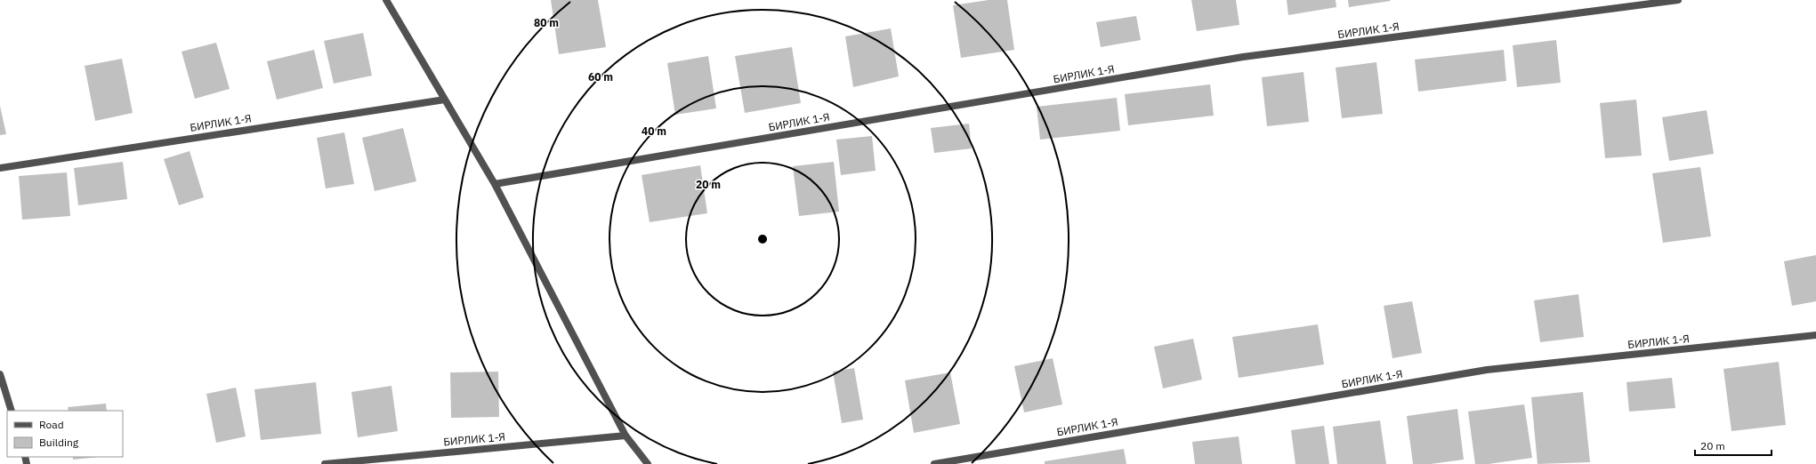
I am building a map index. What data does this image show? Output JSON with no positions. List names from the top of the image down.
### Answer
{
  "streets": {
    "street": ["БИРЛИК 1-Я"]
  },
  "legend": ["Road", "Building"],
  "scale_bar": "20 m",
  "rings": [
    "80 m",
    "60 m",
    "40 m",
    "20 m"
  ]
}
